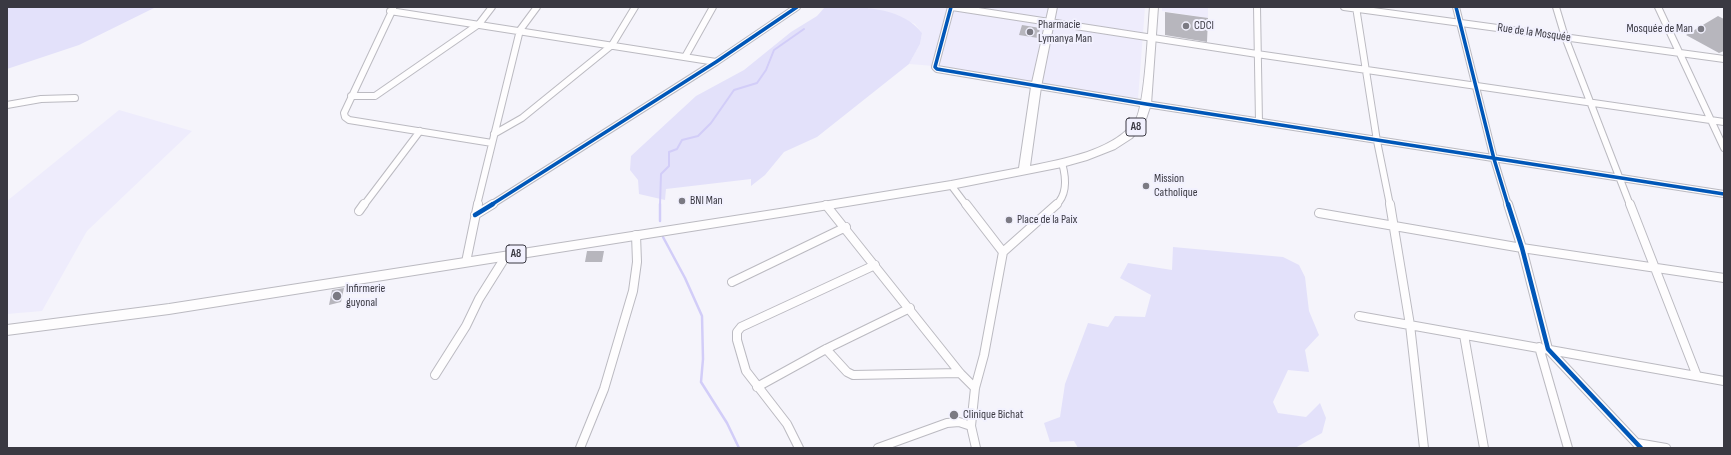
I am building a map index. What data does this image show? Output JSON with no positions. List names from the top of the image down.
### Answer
{
  "streets": {
    "main road": ["A8"],
    "street": ["Rue de la Mosquée"]
  },
  "places": [
    "CDCI",
    "Mosquée de Man",
    "Pharmacie Lymanya Man",
    "Mission Catholique",
    "BNI Man",
    "Place de la Paix",
    "Infirmerie guyonal",
    "Clinique Bichat"
  ]
}
